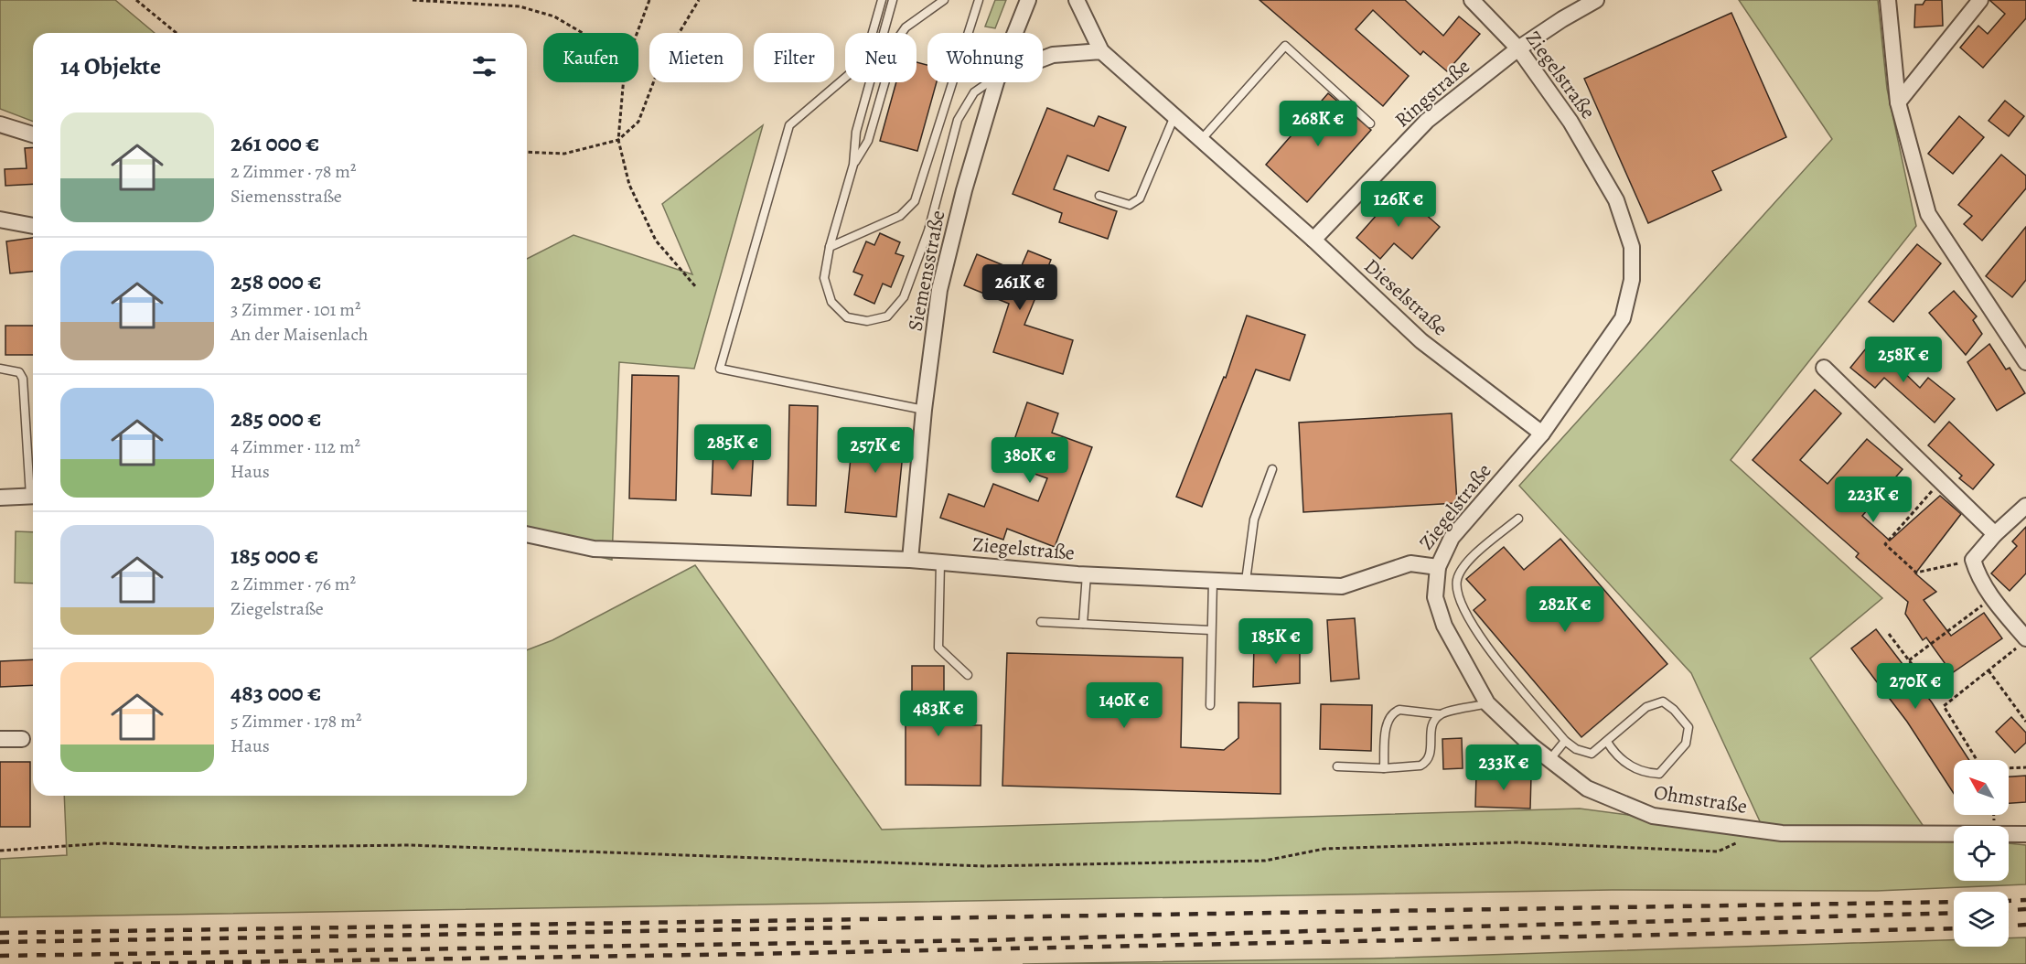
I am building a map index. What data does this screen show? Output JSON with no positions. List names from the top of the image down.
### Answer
{
  "streets": {
    "street": [
      "Ziegelstraße",
      "Ringstraße",
      "Siemensstraße",
      "Dieselstraße",
      "Ohmstraße"
    ]
  },
  "crossings": [
    ["Ziegelstraße", "Ringstraße"],
    ["Ziegelstraße", "Siemensstraße"],
    ["Ziegelstraße", "Dieselstraße"],
    ["Ziegelstraße", "Ohmstraße"],
    ["Ringstraße", "Dieselstraße"]
  ],
  "north": "top left",
  "page": {
    "chip": [
      "Kaufen",
      "Mieten",
      "Filter",
      "Neu",
      "Wohnung"
    ],
    "heading": "14 Objekte",
    "list": [
      {
        "name": "261 000 €",
        "note": "2 Zimmer · 78 m² · Siemensstraße"
      },
      {
        "name": "258 000 €",
        "note": "3 Zimmer · 101 m² · An der Maisenlach"
      },
      {
        "name": "285 000 €",
        "note": "4 Zimmer · 112 m² · Haus"
      },
      {
        "name": "185 000 €",
        "note": "2 Zimmer · 76 m² · Ziegelstraße"
      },
      {
        "name": "483 000 €",
        "note": "5 Zimmer · 178 m² · Haus"
      }
    ],
    "price": [
      "268K €",
      "126K €",
      "261K €",
      "258K €",
      "285K €",
      "257K €",
      "380K €",
      "223K €",
      "282K €",
      "185K €",
      "270K €",
      "140K €",
      "483K €",
      "233K €"
    ]
  }
}
